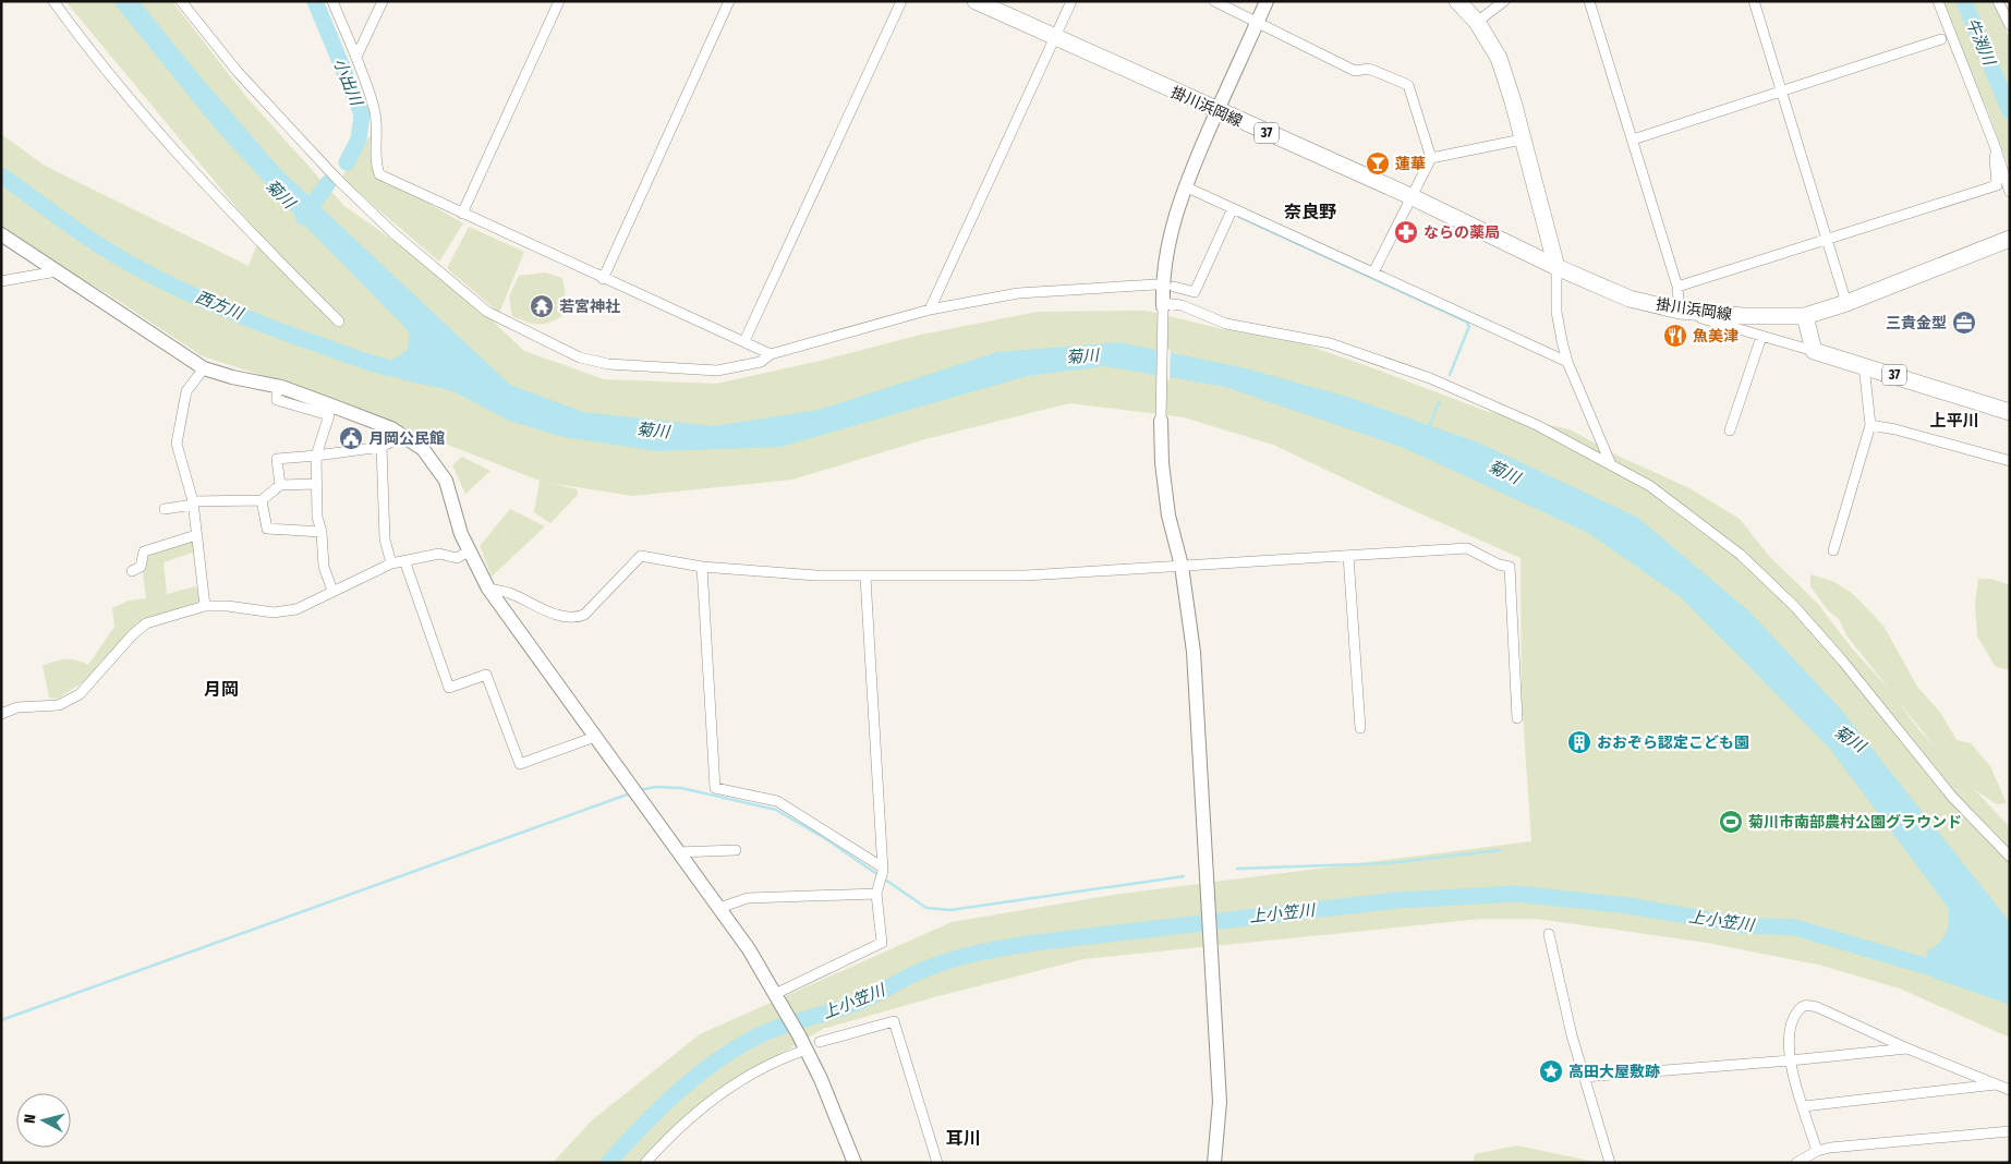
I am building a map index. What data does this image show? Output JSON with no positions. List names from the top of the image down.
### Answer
{
  "streets": {
    "main road": ["掛川浜岡線", "37"]
  },
  "districts": [
    "奈良野",
    "上平川",
    "月岡",
    "耳川"
  ],
  "water": [
    "牛渕川",
    "小出川",
    "菊川",
    "西方川",
    "上小笠川"
  ],
  "places": {
    "bar": ["蓮華"],
    "pharmacy": ["ならの薬局"],
    "temple": ["若宮神社"],
    "office": ["三貴金型"],
    "restaurant": ["魚美津"],
    "public building": ["月岡公民館"],
    "building": ["おおぞら認定こども園"],
    "sports": ["菊川市南部農村公園グラウンド"],
    "place": ["高田大屋敷跡"]
  },
  "north": "left"
}
